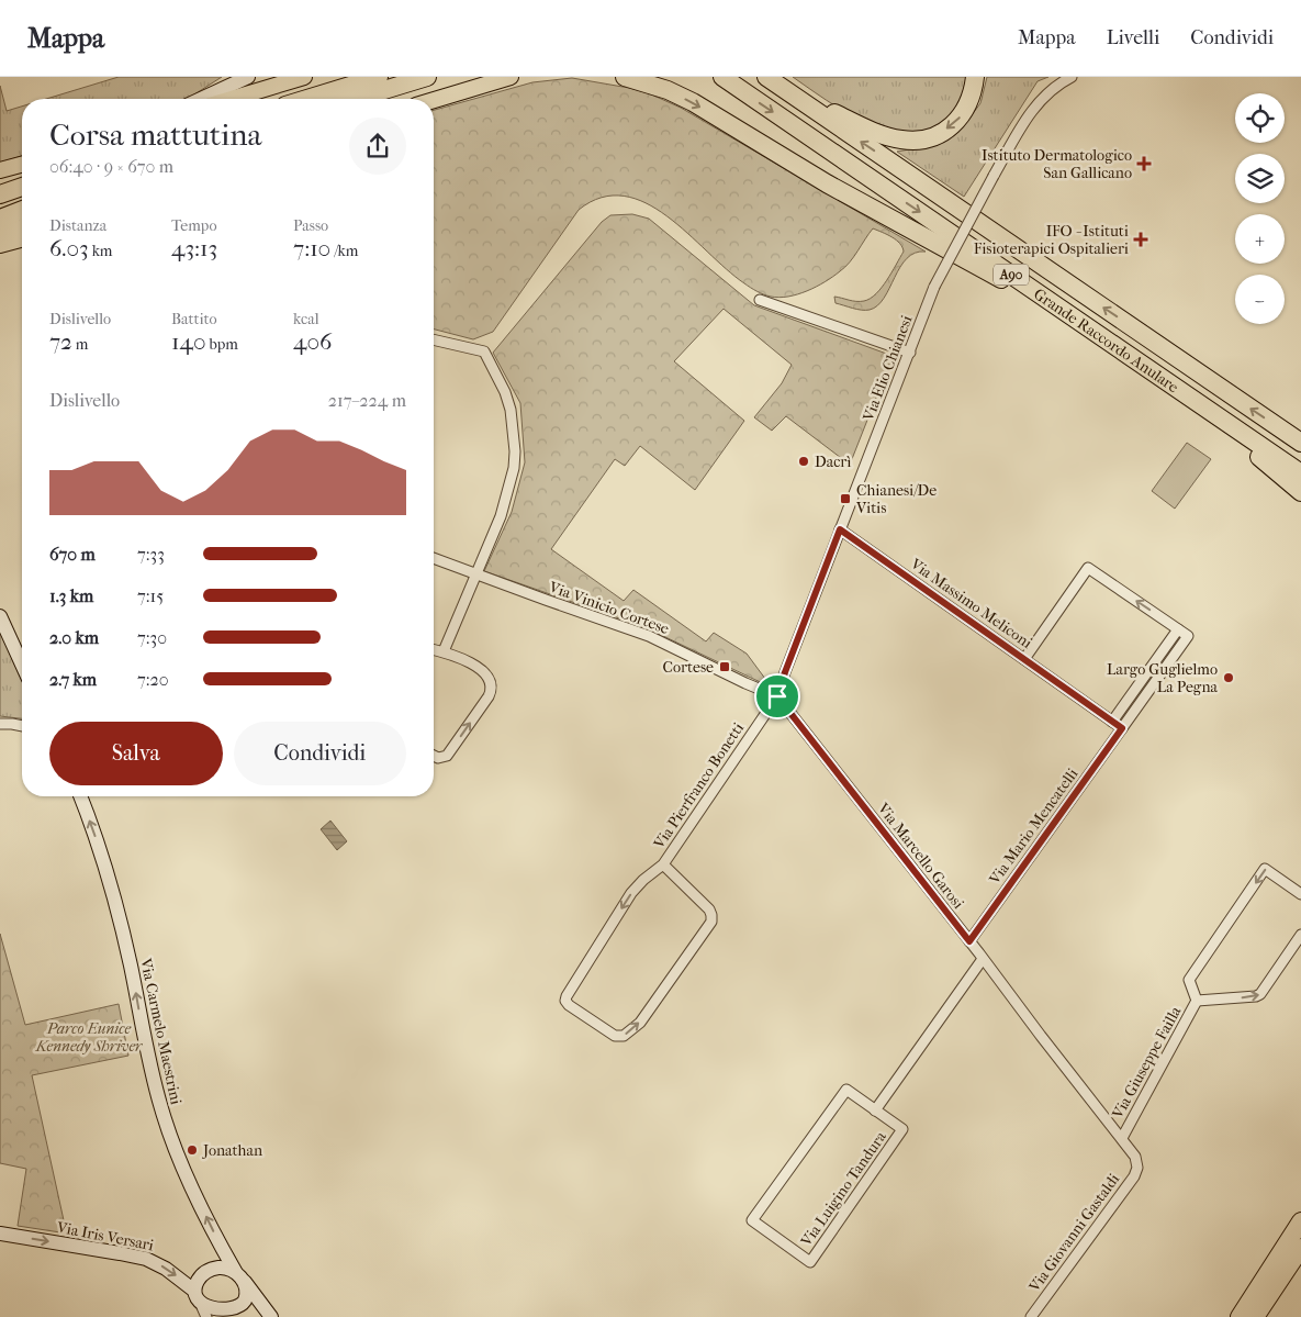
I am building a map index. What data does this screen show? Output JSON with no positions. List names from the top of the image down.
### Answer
{
  "streets": {
    "highway": ["A90", "Grande Raccordo Anulare"],
    "street": [
      "Via Elio Chianesi",
      "Via Massimo Meliconi",
      "Via Vinicio Cortese",
      "Via Pierfranco Bonetti",
      "Via Mario Mencatelli",
      "Via Marcello Garosi",
      "Via Carmelo Maestrini",
      "Via Giuseppe Failla",
      "Via Luigino Tandura",
      "Via Giovanni Gastaldi",
      "Via Iris Versari"
    ]
  },
  "crossings": [
    ["Via Elio Chianesi", "Via Massimo Meliconi"],
    ["Via Elio Chianesi", "Via Vinicio Cortese"],
    ["Via Elio Chianesi", "Via Pierfranco Bonetti"],
    ["Via Elio Chianesi", "Via Marcello Garosi"],
    ["Via Vinicio Cortese", "Via Pierfranco Bonetti"],
    ["Via Vinicio Cortese", "Via Marcello Garosi"],
    ["Via Pierfranco Bonetti", "Via Marcello Garosi"],
    ["Via Mario Mencatelli", "Via Marcello Garosi"],
    ["Via Marcello Garosi", "Via Giuseppe Failla"],
    ["Via Marcello Garosi", "Via Luigino Tandura"],
    ["Via Marcello Garosi", "Via Giovanni Gastaldi"],
    ["Via Carmelo Maestrini", "Via Iris Versari"]
  ],
  "one_way": ["Via Carmelo Maestrini", "Via Iris Versari"],
  "parks": ["Parco Eunice Kennedy Shriver"],
  "places": {
    "health": ["Istituto Dermatologico San Gallicano", "IFO - Istituti Fisioterapici Ospitalieri"],
    "other": ["Dacrì", "Largo Guglielmo La Pegna", "Jonathan"],
    "transit": ["Chianesi/De Vitis", "Cortese"]
  },
  "page": {
    "header": "Mappa",
    "nav": ["Mappa", "Livelli", "Condividi"],
    "map_buttons": ["+", "−"],
    "heading": ["Corsa mattutina", "06:40 · 9 × 670 m"],
    "stats": [
      ["Distanza", "6.03 km"],
      ["Tempo", "43:13"],
      ["Passo", "7:10 /km"],
      ["Dislivello", "72 m"],
      ["Battito", "140 bpm"],
      ["kcal", "406"]
    ],
    "chart": ["Dislivello", "217–224 m"],
    "list": [
      {
        "name": "670 m",
        "note": "7:33"
      },
      {
        "name": "1.3 km",
        "note": "7:15"
      },
      {
        "name": "2.0 km",
        "note": "7:30"
      },
      {
        "name": "2.7 km",
        "note": "7:20"
      }
    ],
    "buttons": ["Salva", "Condividi"]
  }
}
